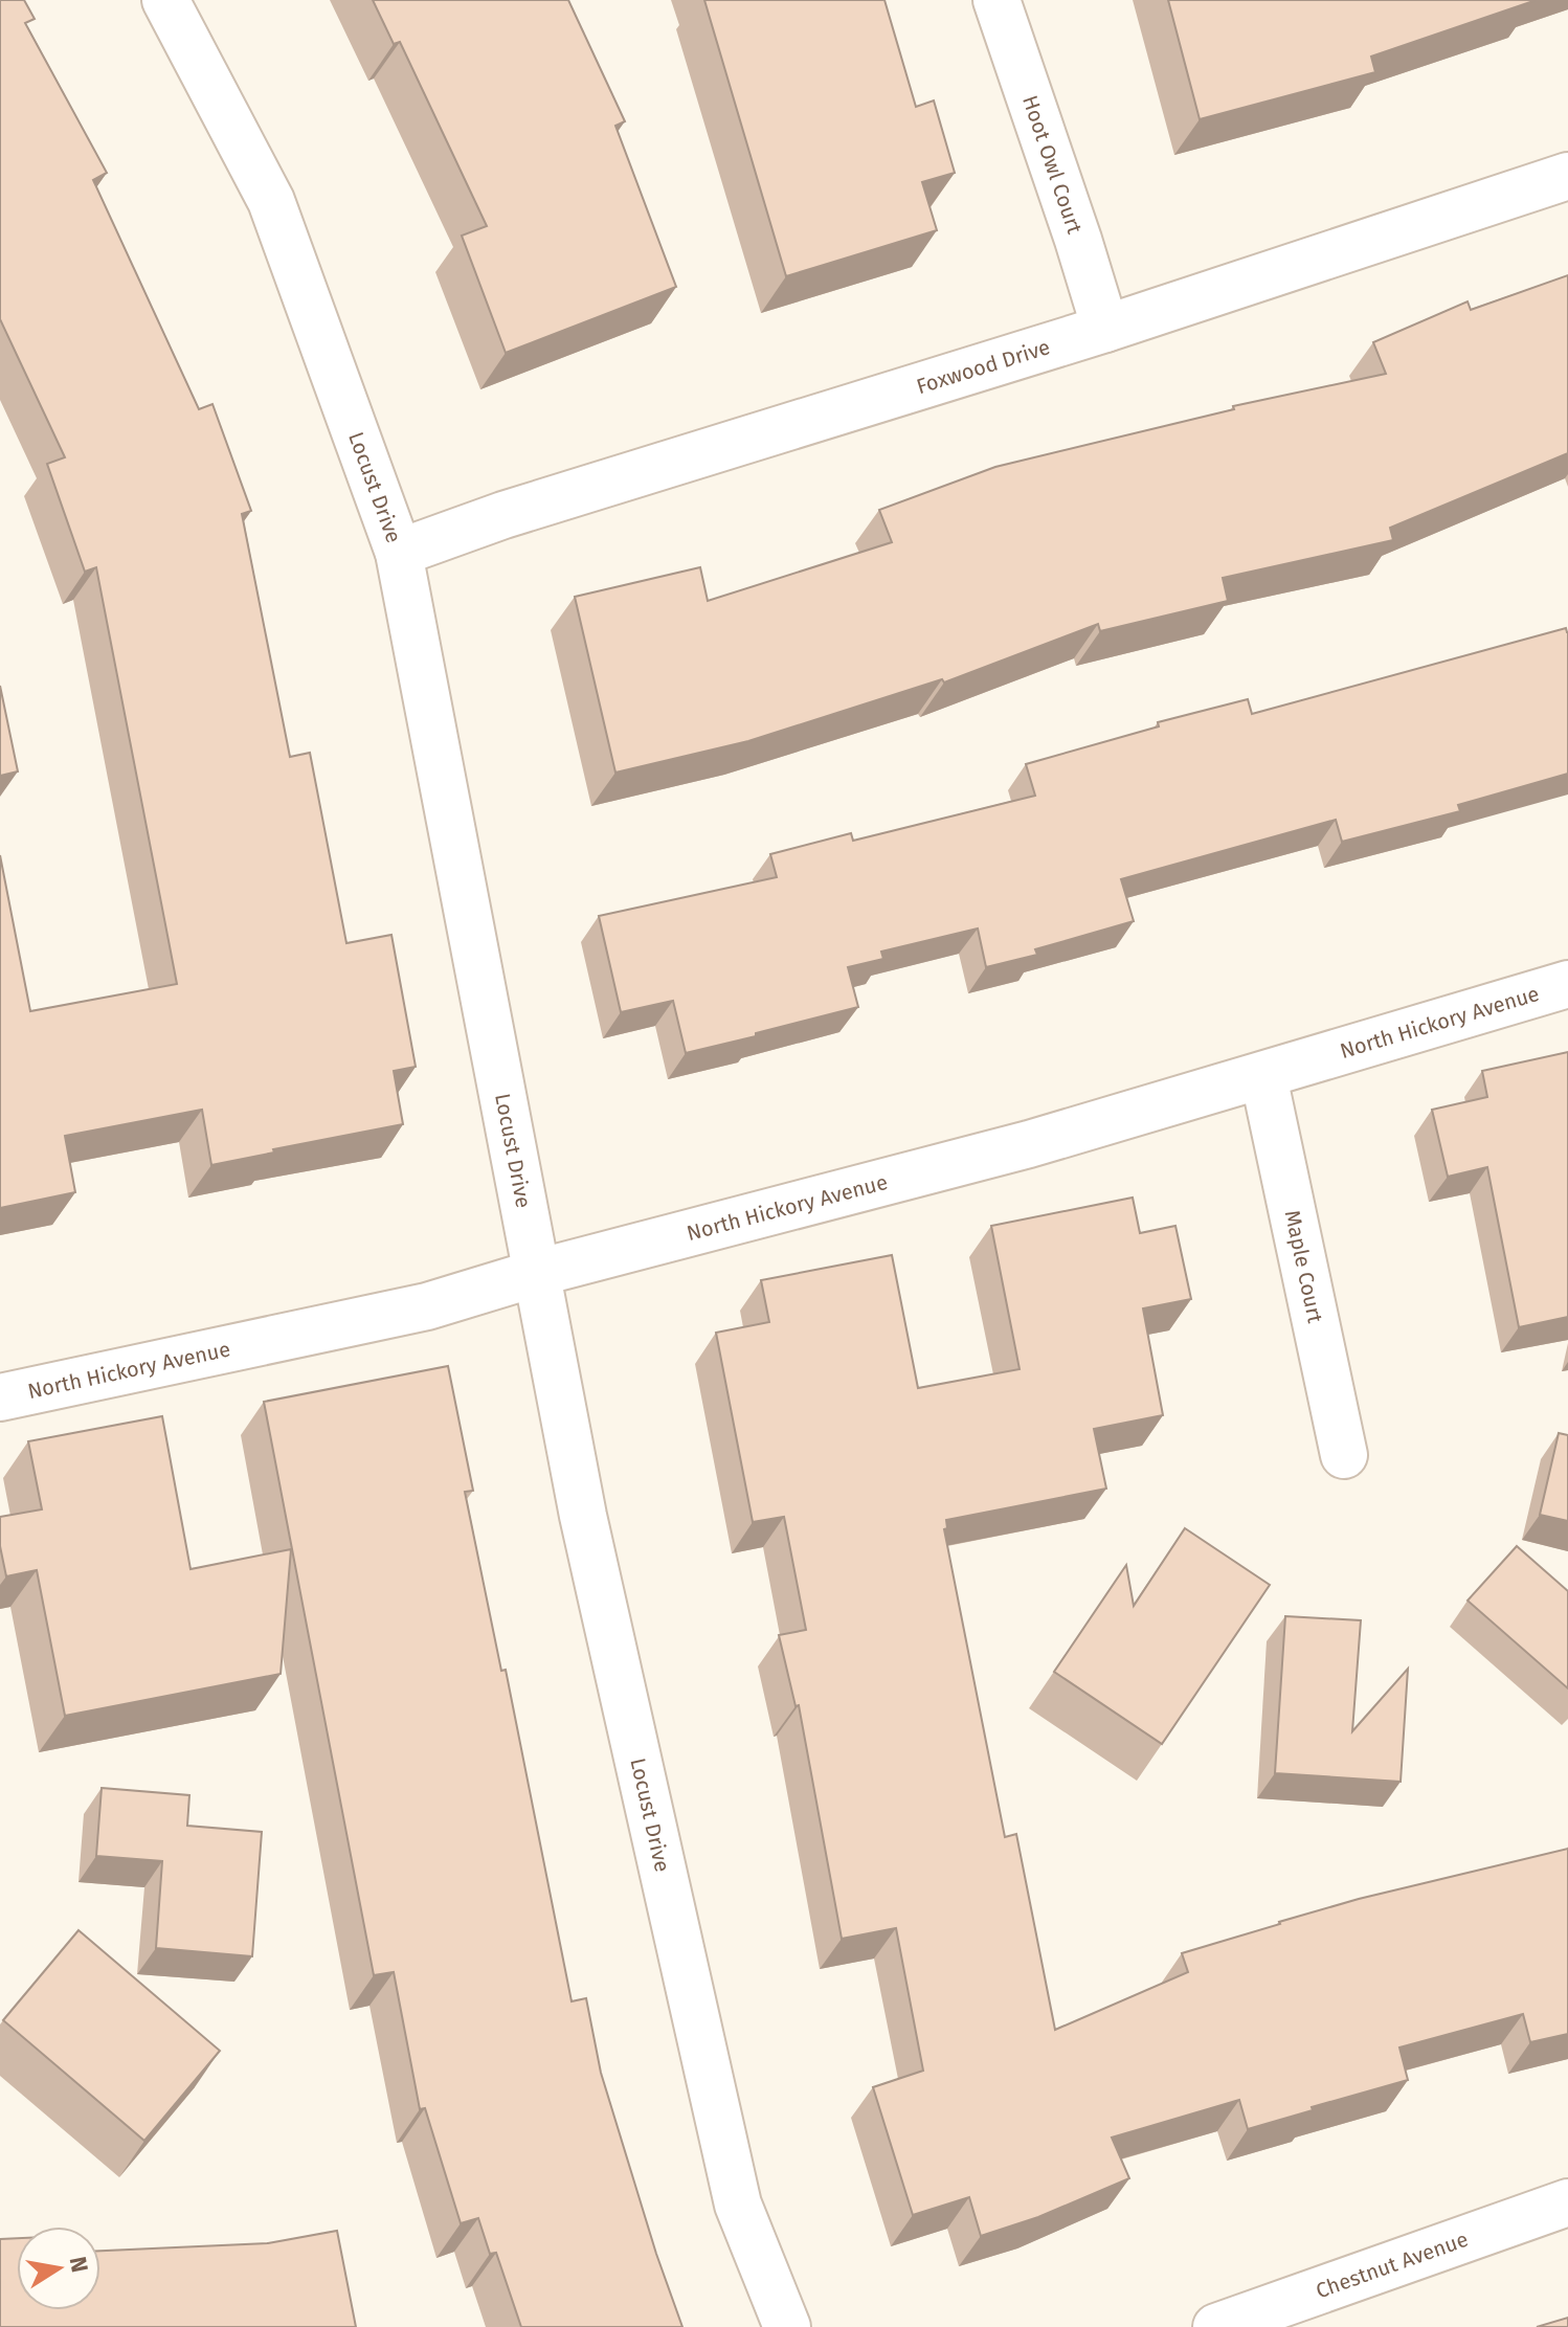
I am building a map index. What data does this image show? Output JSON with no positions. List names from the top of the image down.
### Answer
{
  "streets": {
    "street": [
      "Hoot Owl Court",
      "Foxwood Drive",
      "Locust Drive",
      "North Hickory Avenue",
      "Maple Court",
      "Chestnut Avenue"
    ]
  },
  "crossings": [
    ["Hoot Owl Court", "Foxwood Drive"],
    ["Foxwood Drive", "Locust Drive"],
    ["Locust Drive", "North Hickory Avenue"],
    ["North Hickory Avenue", "Maple Court"]
  ],
  "north": "right"
}
